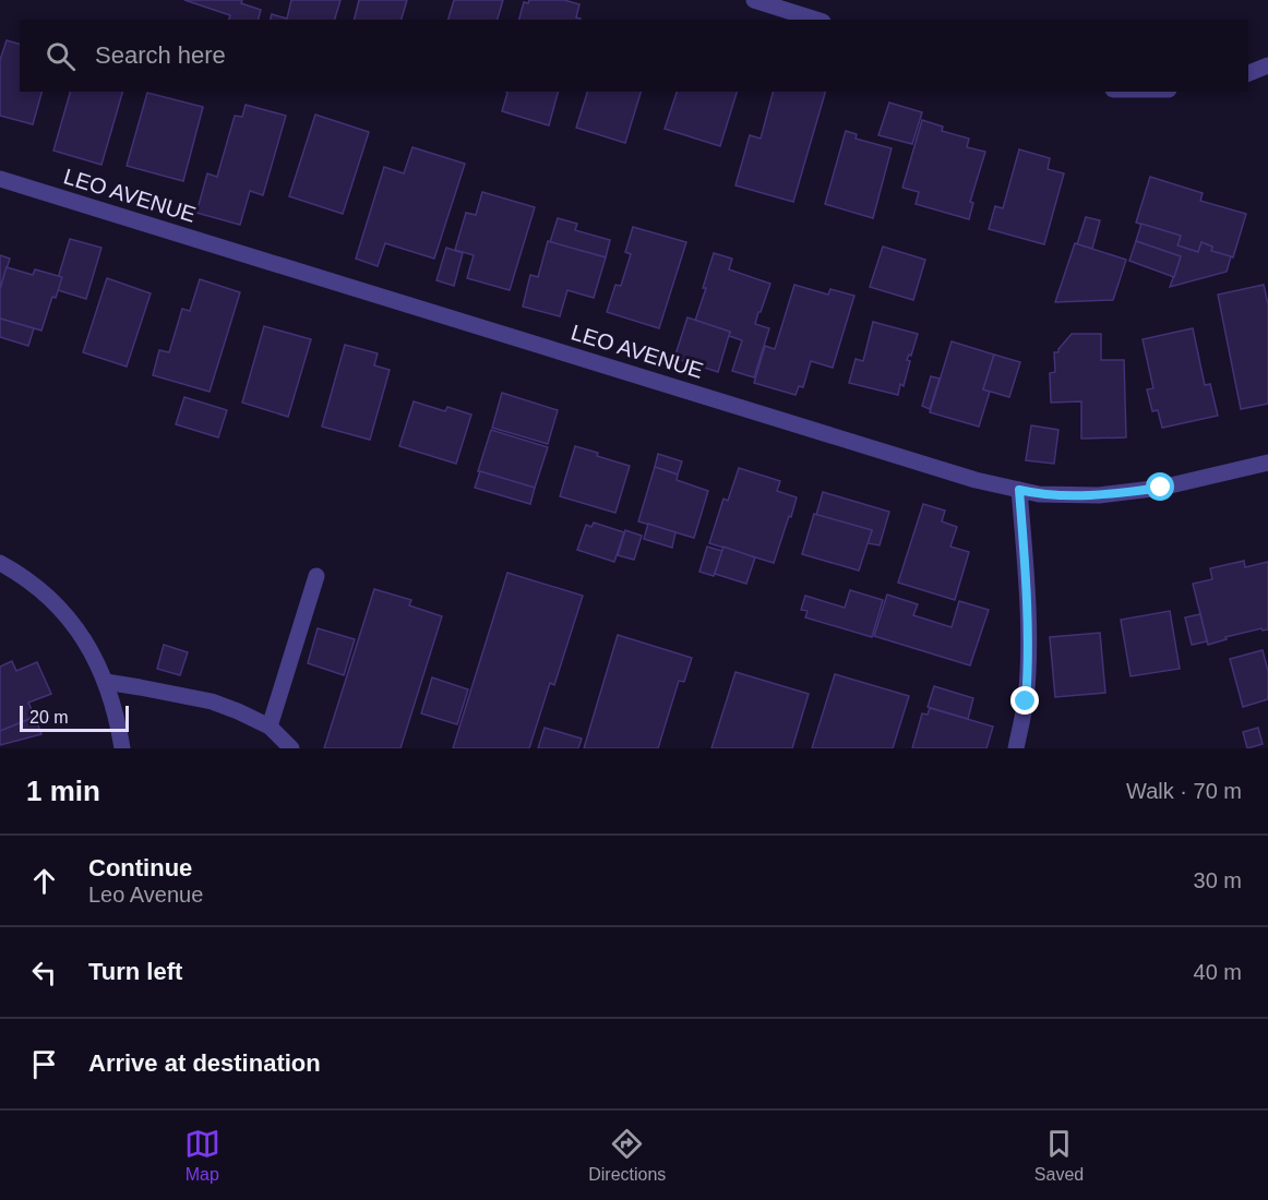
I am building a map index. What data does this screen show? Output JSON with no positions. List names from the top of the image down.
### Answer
{
  "streets": {
    "street": ["LEO AVENUE"]
  },
  "scale_bar": "20 m",
  "page": {
    "search": "Search here",
    "scale": "20 m",
    "heading": ["1 min", "Walk · 70 m"],
    "list": [
      ["Continue", "Leo Avenue", "30 m"],
      ["Turn left", "40 m"],
      "Arrive at destination"
    ],
    "nav": ["Map", "Directions", "Saved"]
  }
}
